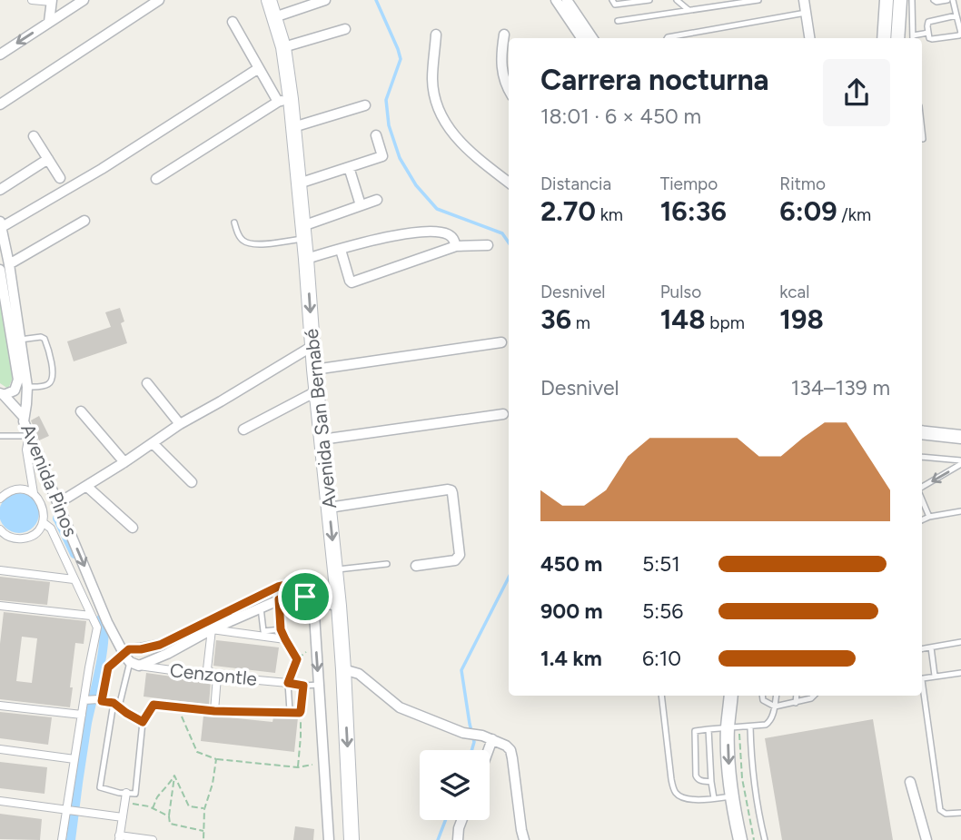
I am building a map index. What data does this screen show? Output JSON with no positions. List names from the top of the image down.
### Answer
{
  "streets": {
    "main road": ["Avenida San Bernabé"],
    "street": ["Avenida Pinos", "Cenzontle"]
  },
  "crossings": [
    ["Avenida Pinos", "Cenzontle"]
  ],
  "one_way": ["Avenida San Bernabé"],
  "page": {
    "heading": ["Carrera nocturna", "18:01 · 6 × 450 m"],
    "stats": [
      ["Distancia", "2.70 km"],
      ["Tiempo", "16:36"],
      ["Ritmo", "6:09 /km"],
      ["Desnivel", "36 m"],
      ["Pulso", "148 bpm"],
      ["kcal", "198"]
    ],
    "chart": ["Desnivel", "134–139 m"],
    "list": [
      {
        "name": "450 m",
        "note": "5:51"
      },
      {
        "name": "900 m",
        "note": "5:56"
      },
      {
        "name": "1.4 km",
        "note": "6:10"
      }
    ]
  }
}
